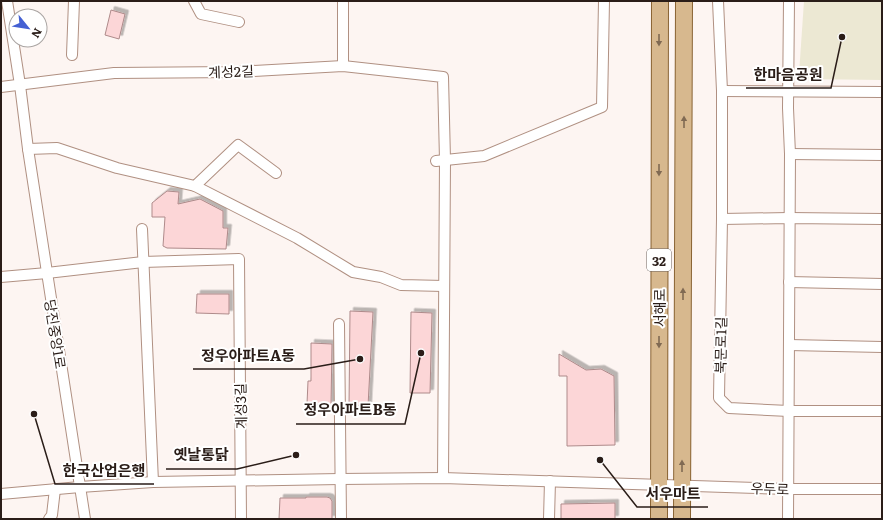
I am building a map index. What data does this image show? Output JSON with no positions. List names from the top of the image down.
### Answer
{
  "streets": {
    "main road": ["32", "서해로"],
    "street": [
      "계성2길",
      "당진중앙1로",
      "북문로1길",
      "계성3길",
      "우두로"
    ]
  },
  "crossings": [
    ["계성2길", "당진중앙1로"],
    ["서해로", "우두로"]
  ],
  "places": [
    "한마음공원",
    "정우아파트B동",
    "정우아파트A동",
    "한국산업은행",
    "옛날통닭",
    "서우마트"
  ],
  "north": "bottom right"
}
